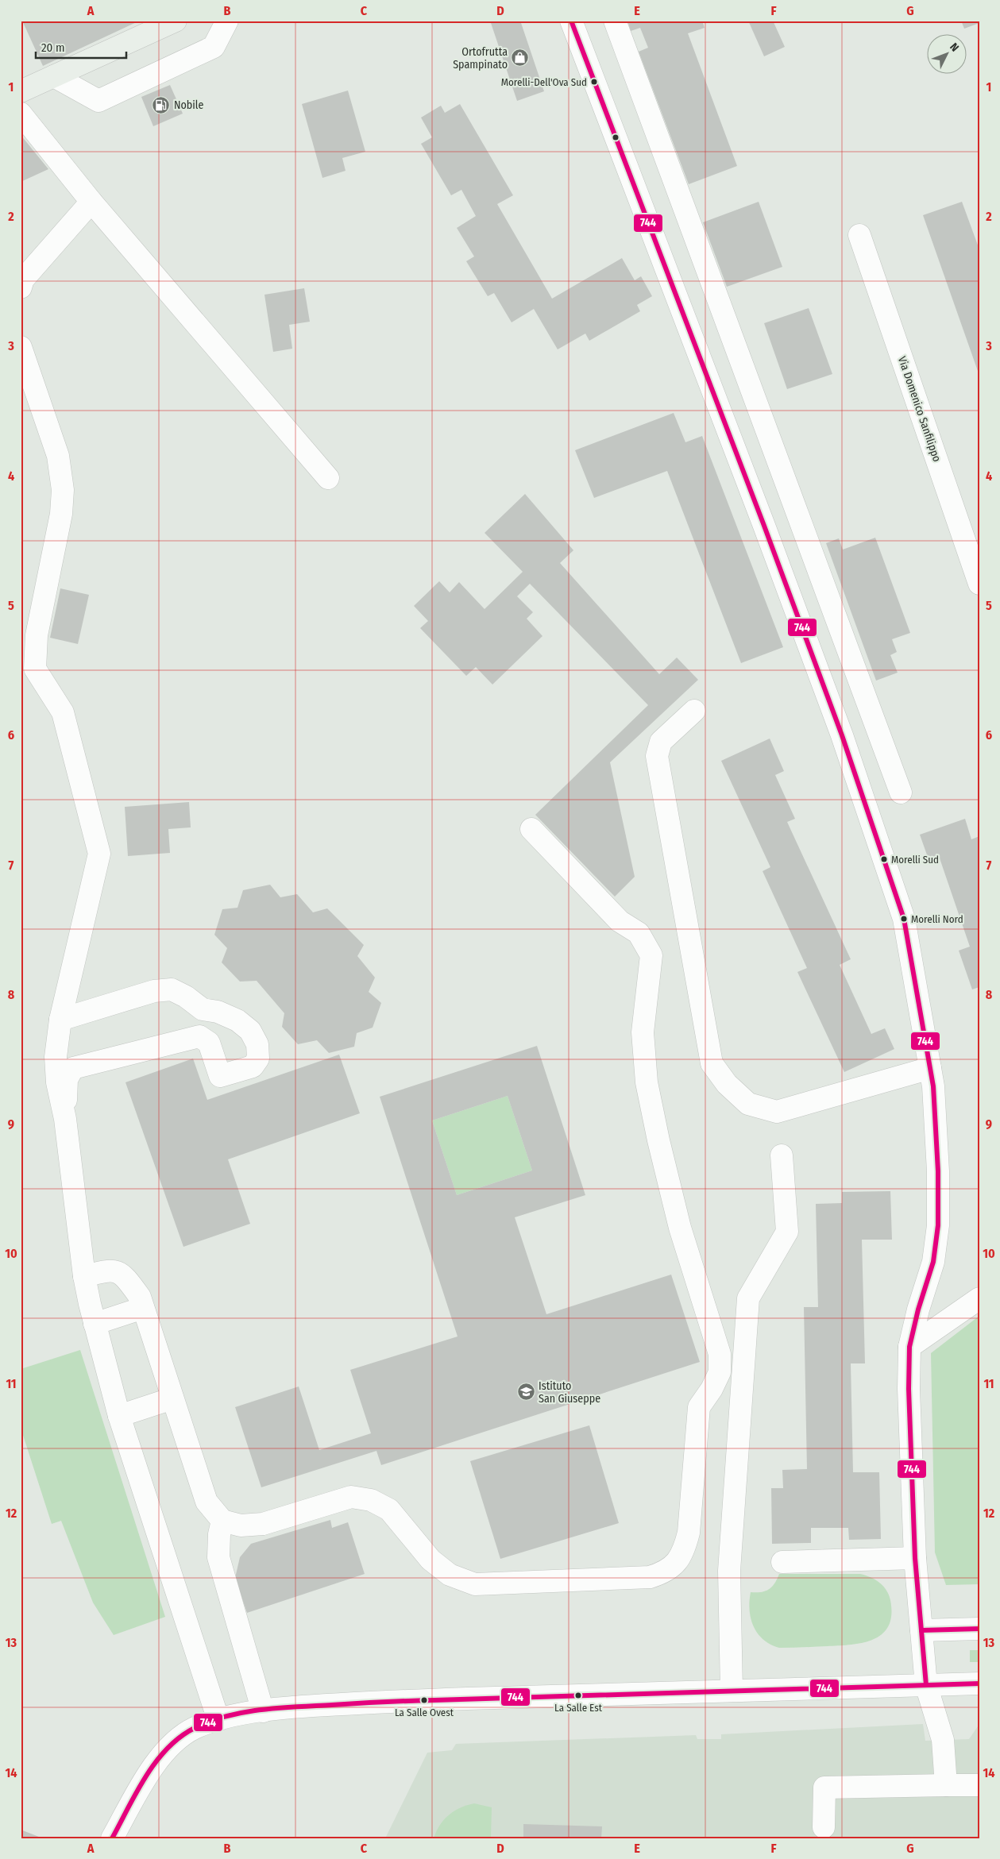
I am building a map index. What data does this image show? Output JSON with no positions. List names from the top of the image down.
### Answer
{
  "streets": {
    "street": ["Via Domenico Sanfilippo"]
  },
  "places": {
    "shop": ["Ortofrutta Spampinato"],
    "other": [
      "Morelli-Dell'Ova Sud",
      "Morelli Sud",
      "Morelli Nord",
      "La Salle Est",
      "La Salle Ovest"
    ],
    "fuel station": ["Nobile"],
    "school or university": ["Istituto San Giuseppe"]
  },
  "lines": ["transit line 744"],
  "scale_bar": "20 m",
  "north": "top right",
  "grid": {
    "columns": [
      "A",
      "B",
      "C",
      "D",
      "E",
      "F",
      "G"
    ],
    "rows": [
      "1",
      "2",
      "3",
      "4",
      "5",
      "6",
      "7",
      "8",
      "9",
      "10",
      "11",
      "12",
      "13",
      "14"
    ]
  }
}
